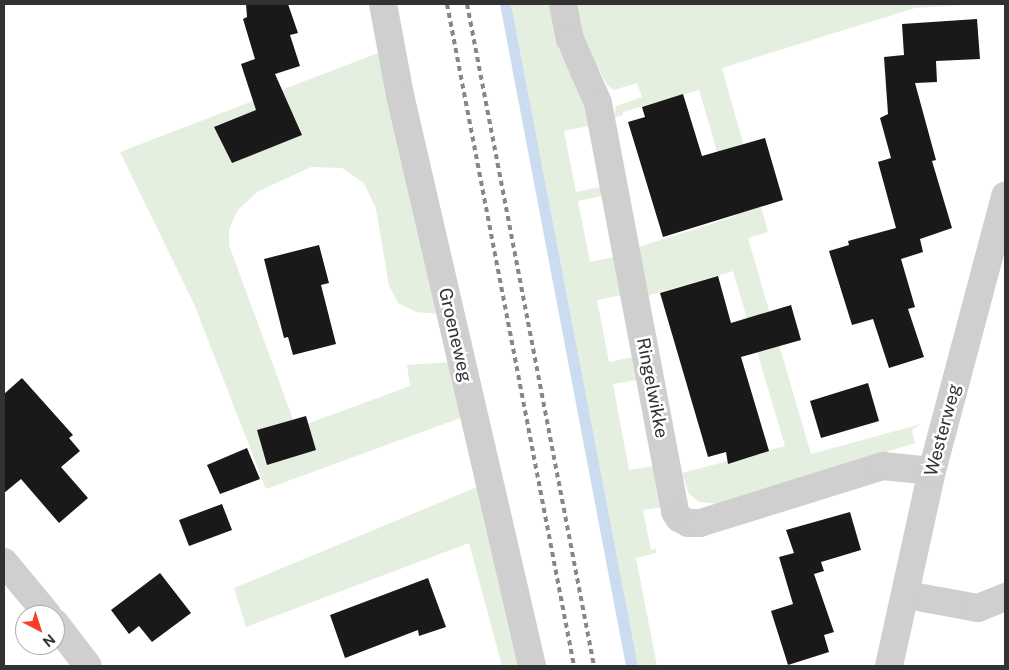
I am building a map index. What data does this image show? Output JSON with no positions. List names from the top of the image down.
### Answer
{
  "streets": {
    "street": ["Groeneweg", "Ringelwikke", "Westerweg"]
  },
  "crossings": [
    ["Ringelwikke", "Westerweg"]
  ],
  "north": "bottom right"
}
